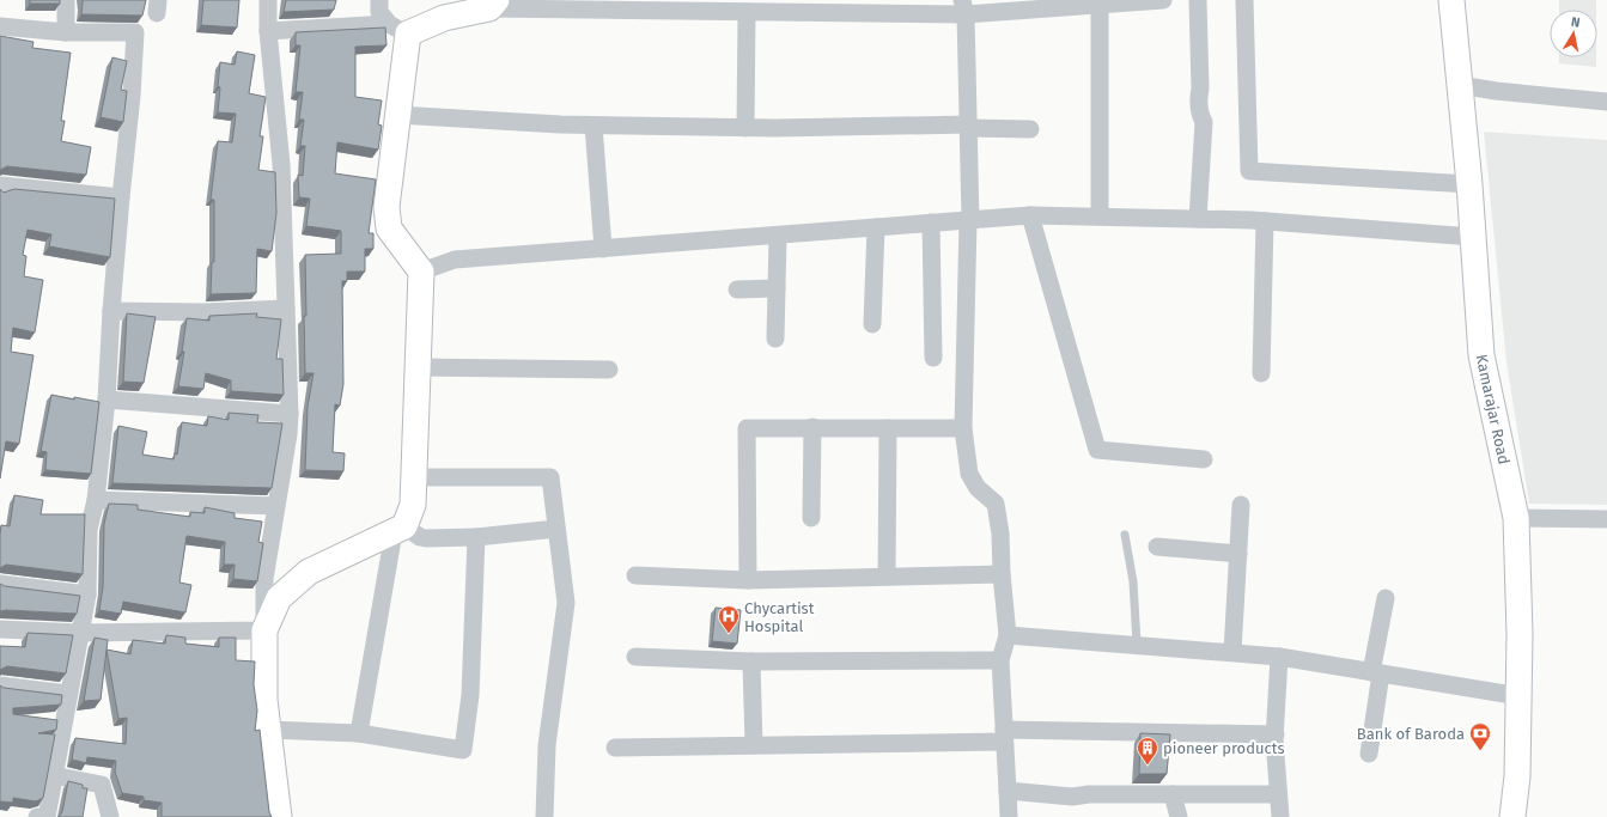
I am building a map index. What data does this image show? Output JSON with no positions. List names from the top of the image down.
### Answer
{
  "streets": {
    "street": ["Kamarajar Road"]
  },
  "places": {
    "hospital": ["Chycartist Hospital"],
    "bank": ["Bank of Baroda"],
    "building": ["pioneer products"]
  },
  "north": "top"
}
